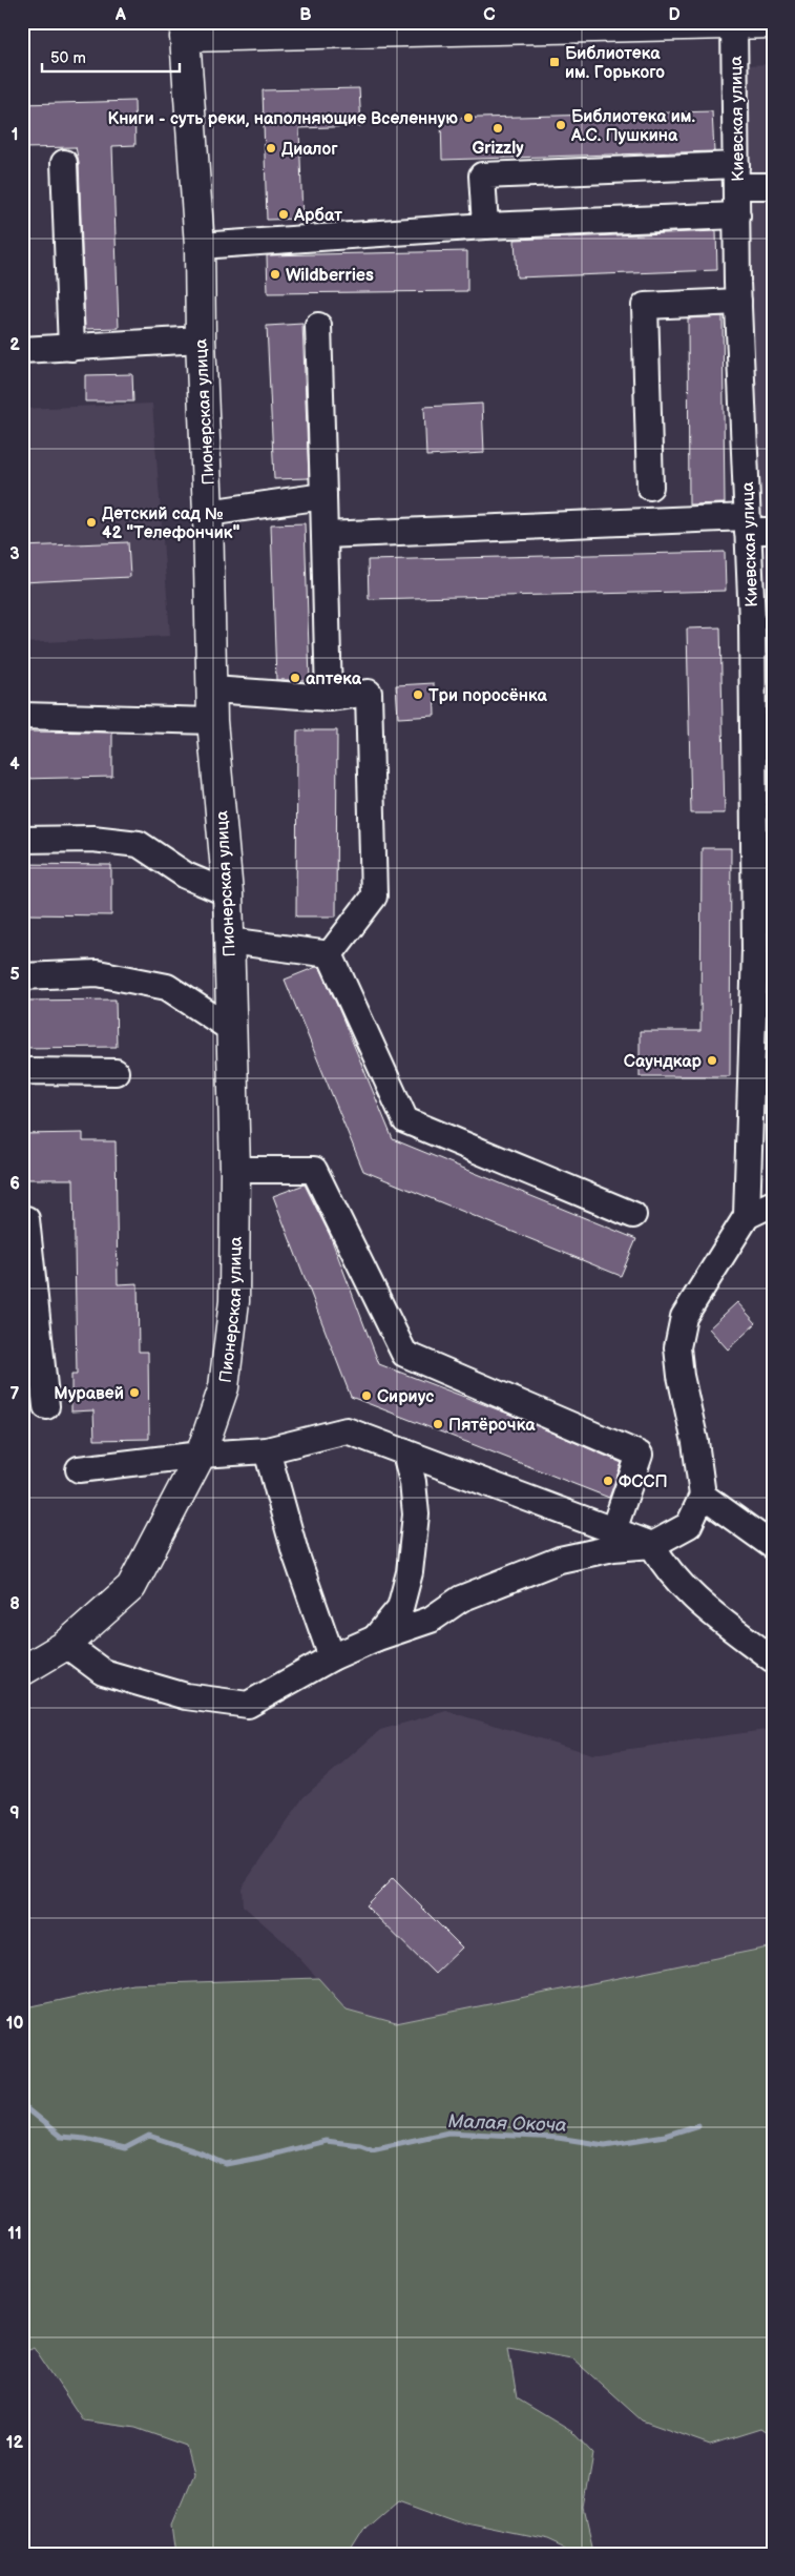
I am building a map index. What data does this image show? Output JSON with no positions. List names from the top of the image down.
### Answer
{
  "streets": {
    "main road": ["Пионерская улица"],
    "street": ["Киевская улица"]
  },
  "water": ["Малая Окоча"],
  "places": {
    "transit": ["Библиотека им. Горького"],
    "other": [
      "Книги - суть реки, наполняющие Вселенную",
      "Библиотека им. А.С. Пушкина",
      "Grizzly",
      "Диалог",
      "Арбат",
      "Wildberries",
      "Детский сад № 42 \"Телефончик\"",
      "аптека",
      "Три поросёнка",
      "Саундкар",
      "Муравей",
      "Сириус",
      "Пятёрочка",
      "ФССП"
    ]
  },
  "scale_bar": "50 m",
  "grid": {
    "columns": [
      "A",
      "B",
      "C",
      "D"
    ],
    "rows": [
      "1",
      "2",
      "3",
      "4",
      "5",
      "6",
      "7",
      "8",
      "9",
      "10",
      "11",
      "12"
    ]
  }
}
